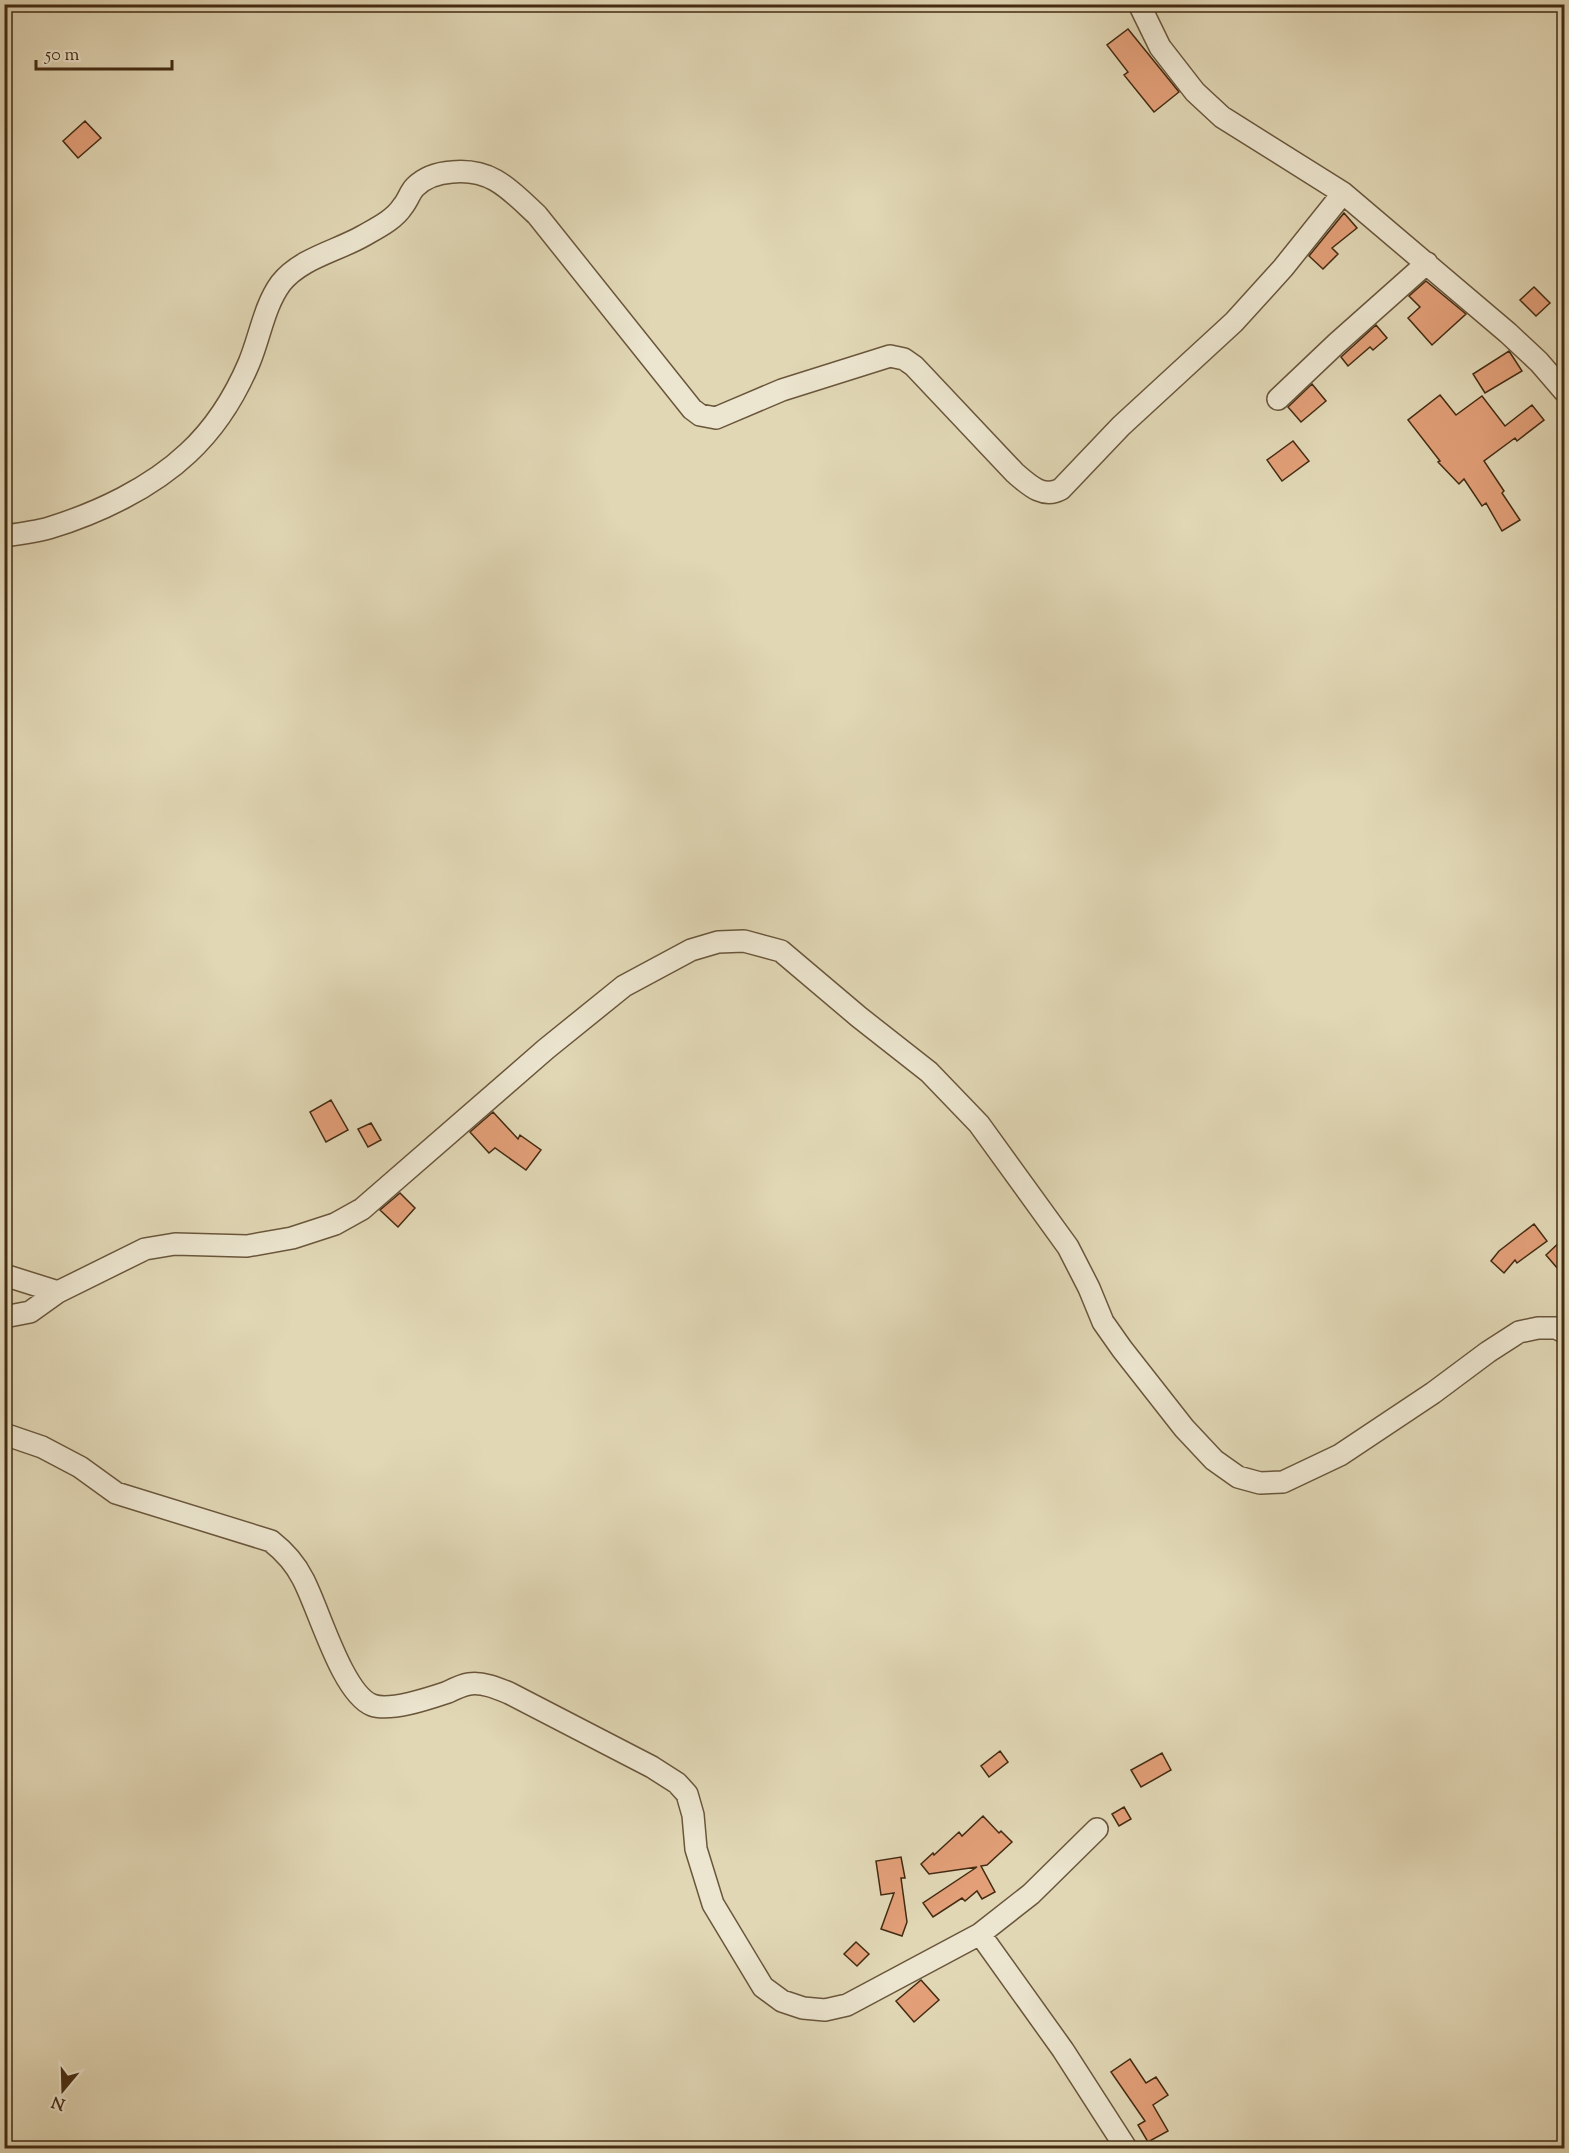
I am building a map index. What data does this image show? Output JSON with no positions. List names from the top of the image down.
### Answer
{
  "scale_bar": "50 m",
  "north": "bottom"
}
